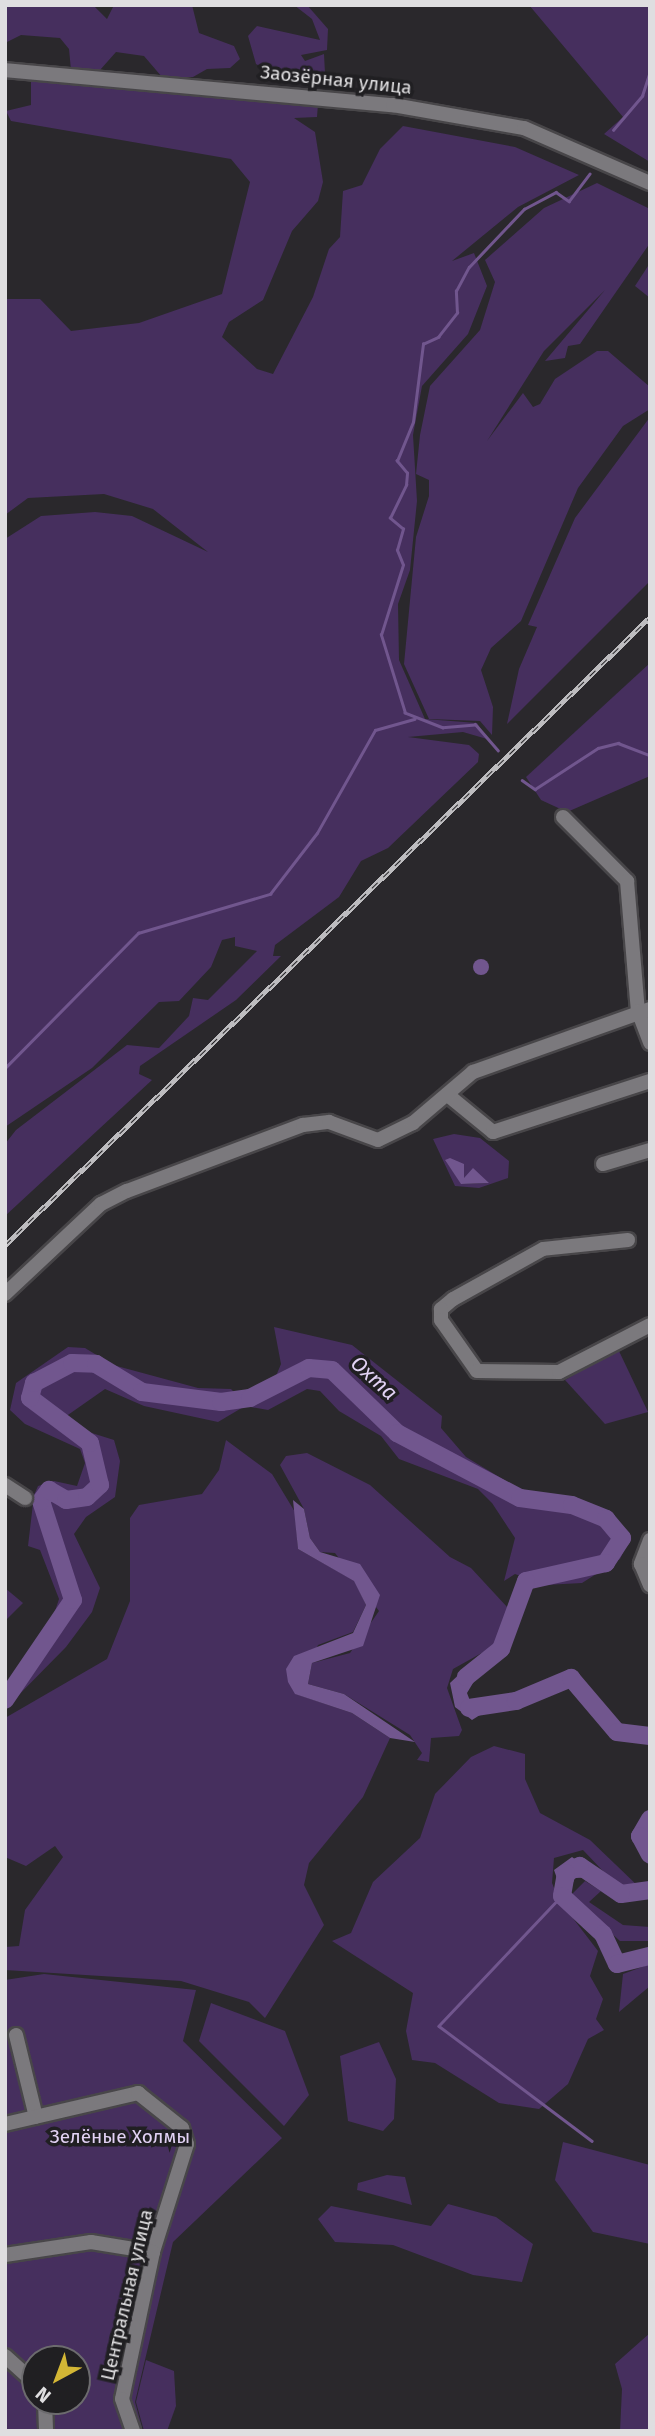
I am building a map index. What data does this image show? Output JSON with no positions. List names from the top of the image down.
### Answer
{
  "streets": {
    "street": ["Заозёрная улица", "Центральная улица"]
  },
  "water": ["Охта"],
  "parks": ["Зелёные Холмы"],
  "north": "bottom left"
}
